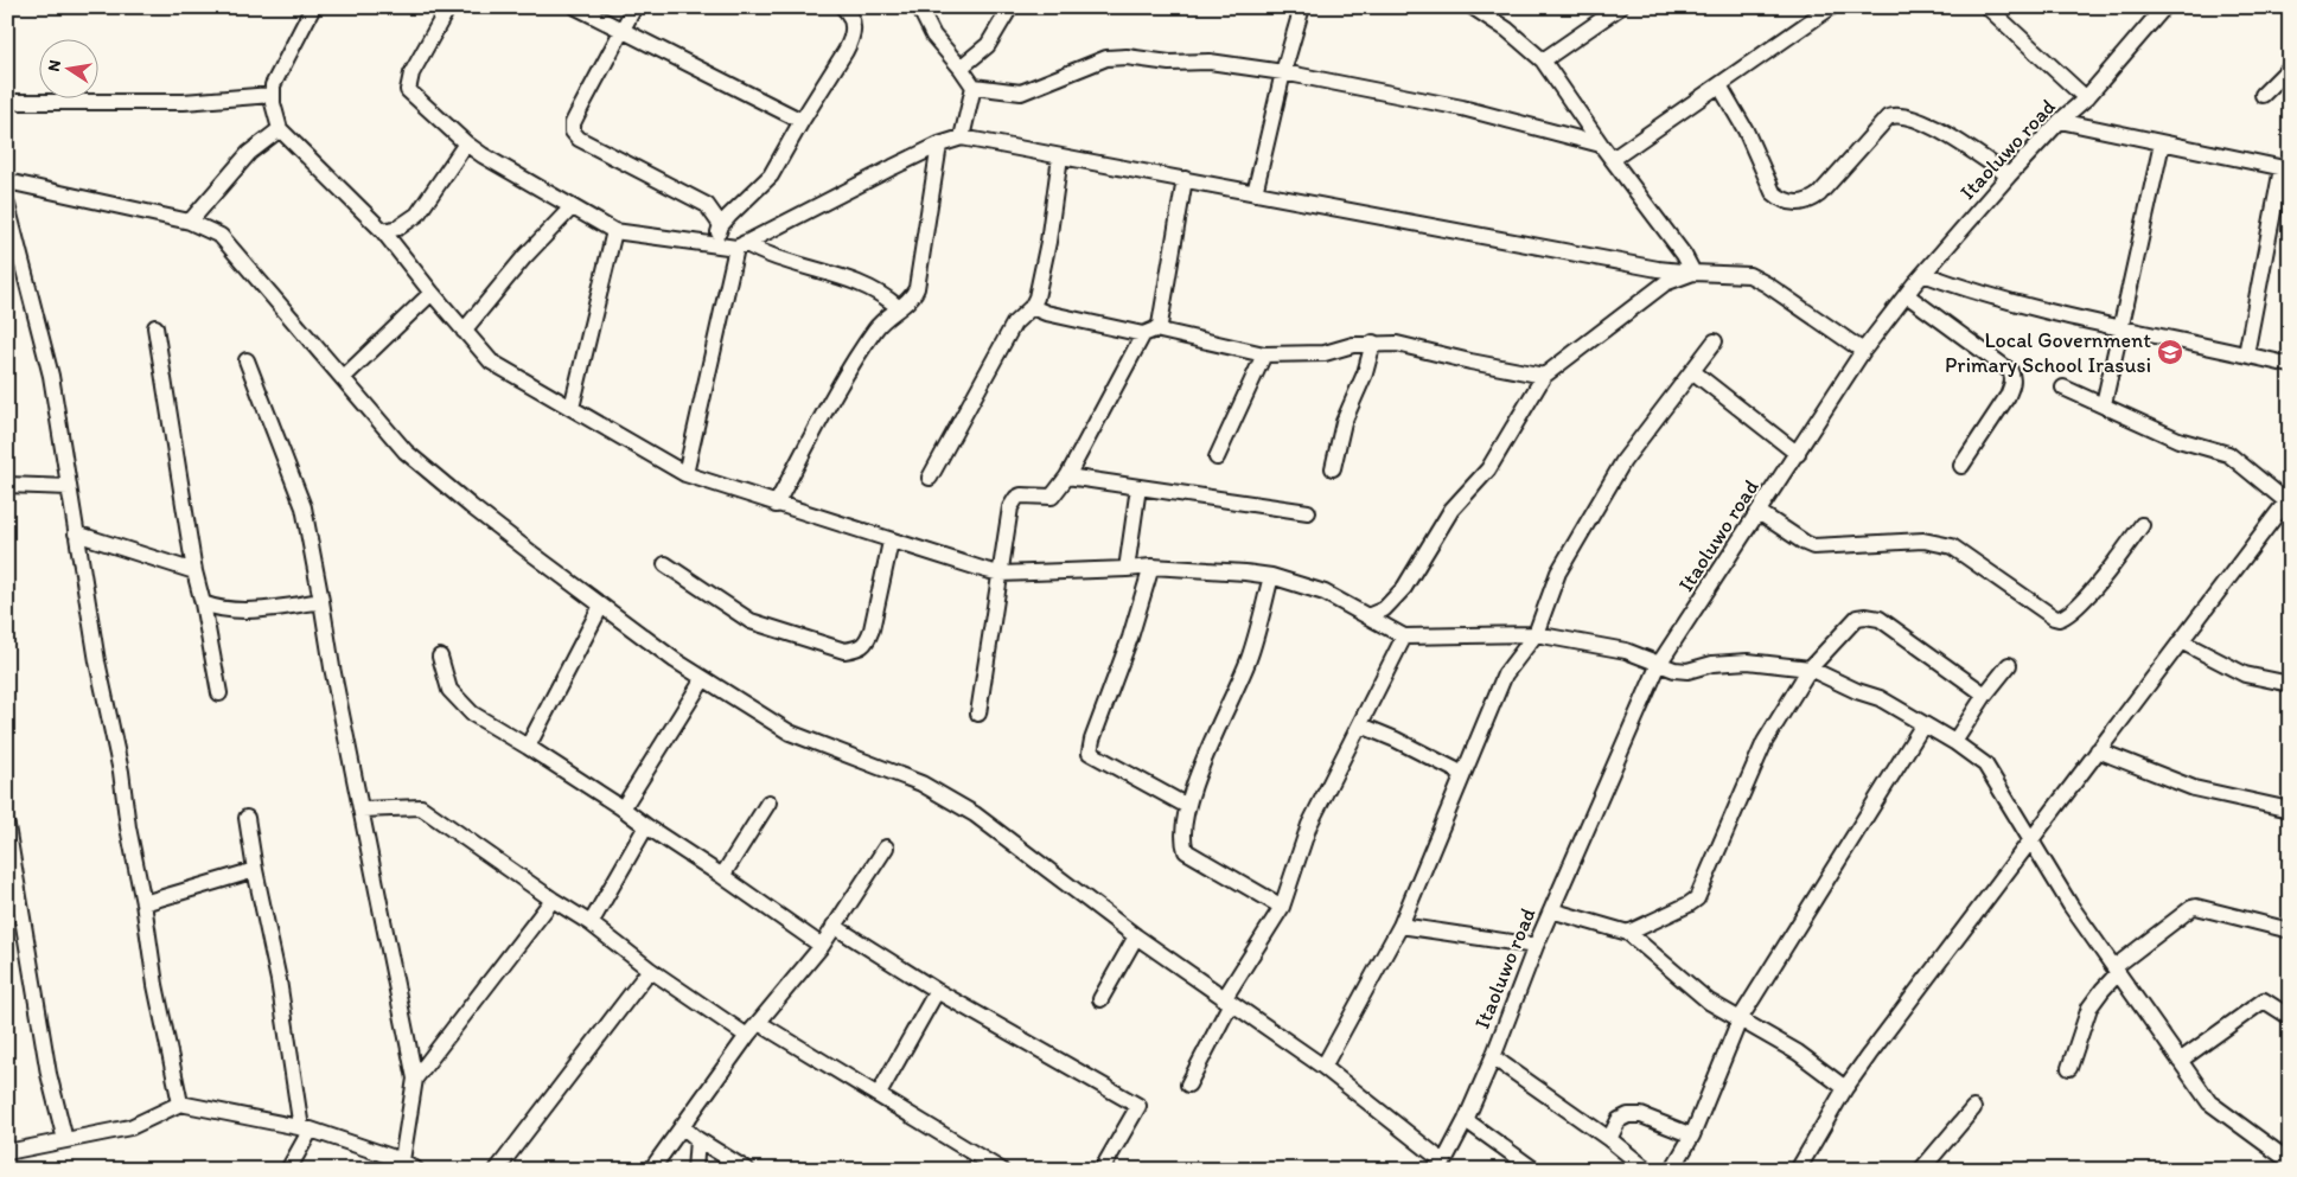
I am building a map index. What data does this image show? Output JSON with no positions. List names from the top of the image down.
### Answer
{
  "streets": {
    "street": ["Itaoluwo road"]
  },
  "places": {
    "school or university": ["Local Government Primary School Irasusi"]
  },
  "north": "left"
}
